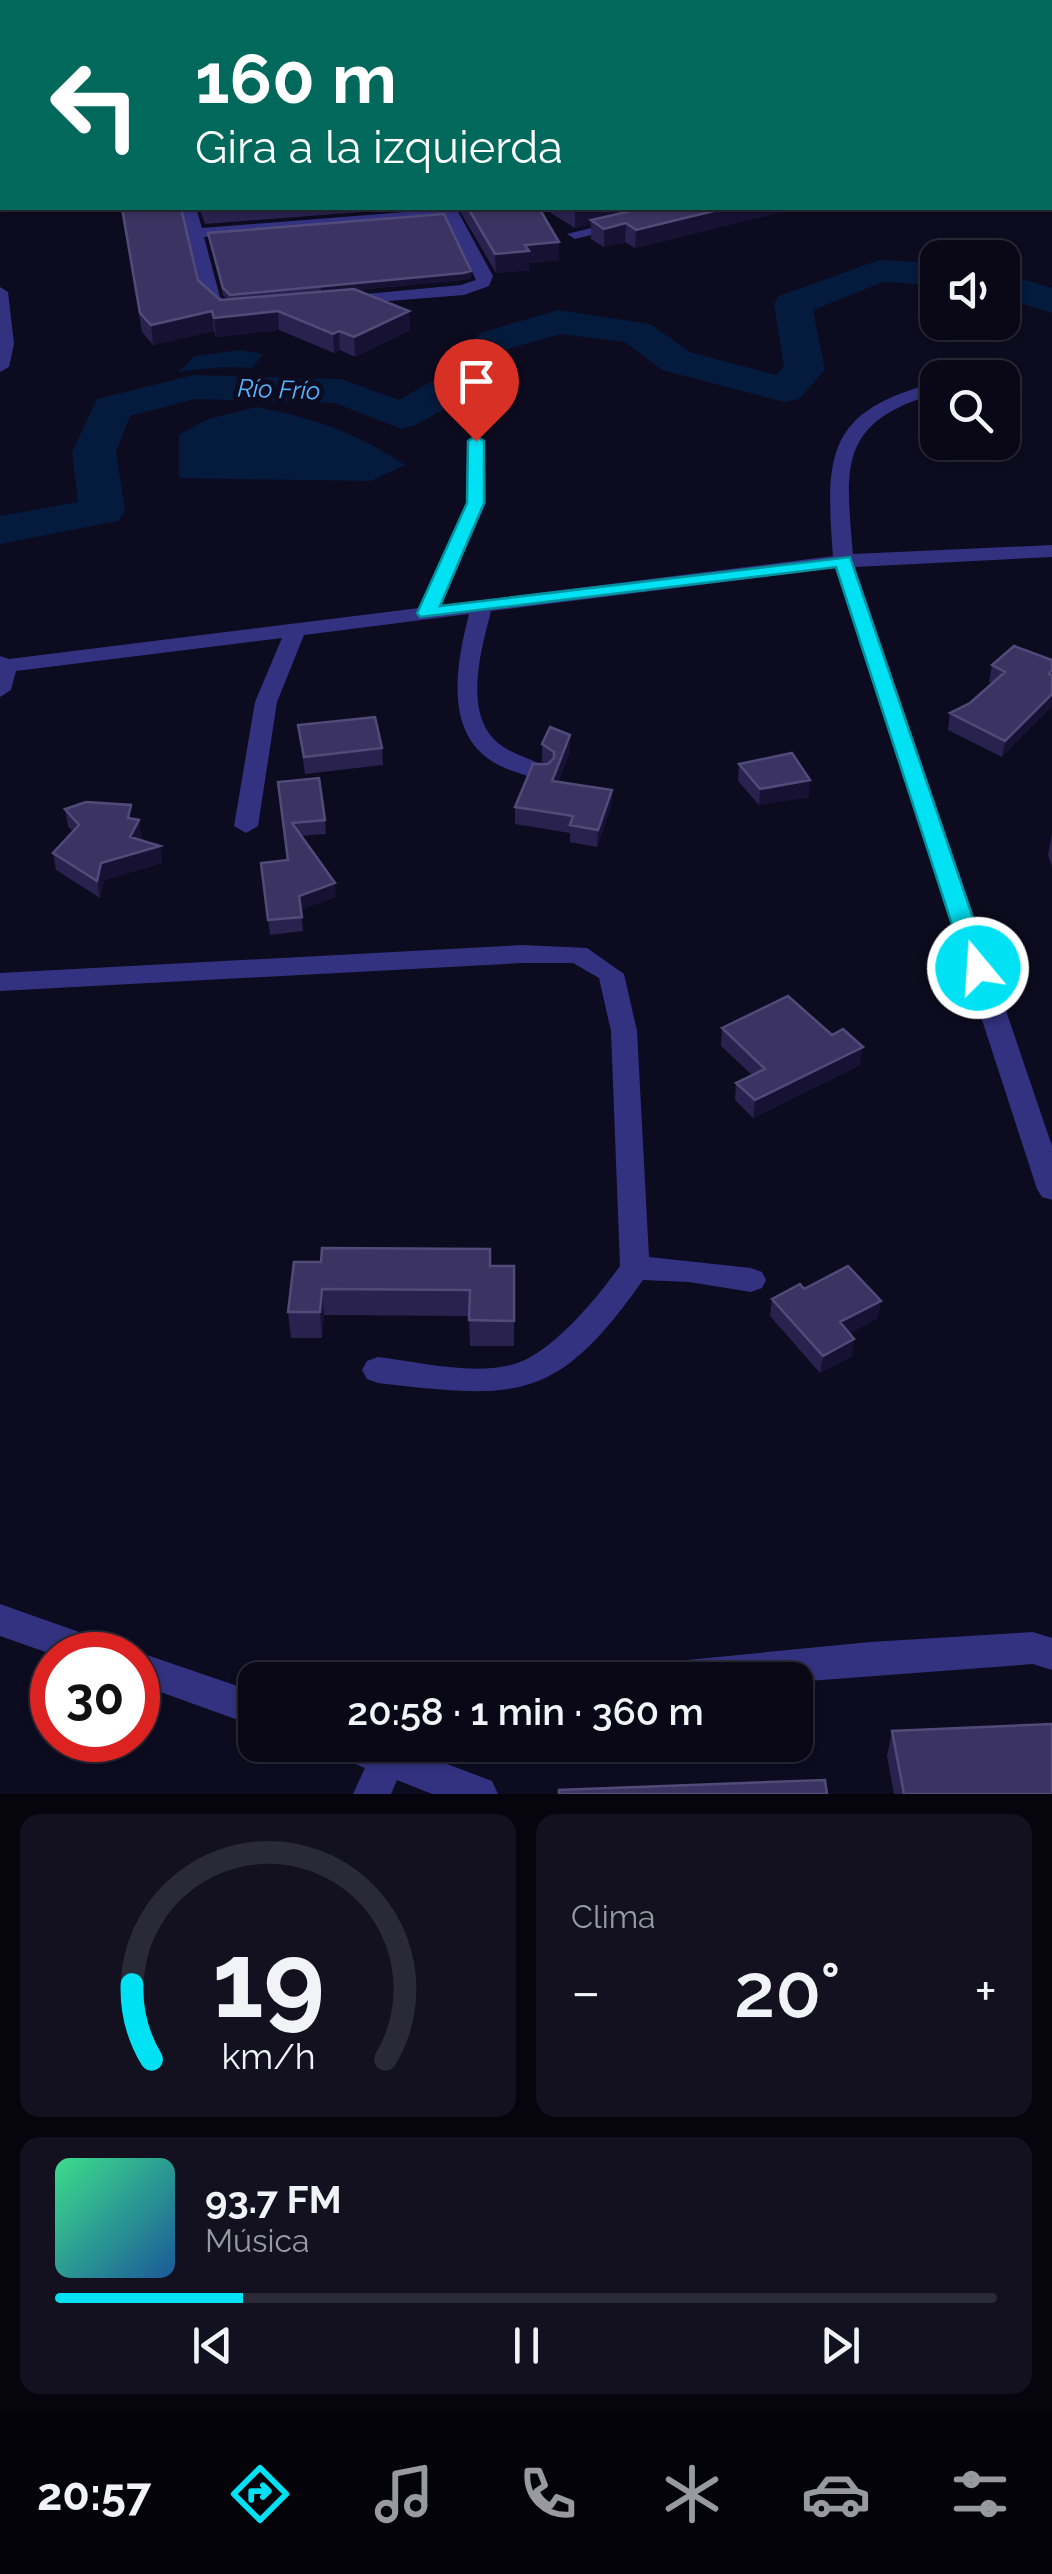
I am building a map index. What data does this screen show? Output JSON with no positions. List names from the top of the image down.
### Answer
{
  "water": ["Río Frío"],
  "page": {
    "turn": ["160 m", "Gira a la izquierda"],
    "limit": "30",
    "trip": "20:58 · 1 min · 360 m",
    "tile": "Clima",
    "heat": ["−", "20°", "+"],
    "song": ["93.7 FM", "Música"],
    "tabs": "20:57",
    "gauge": ["19", "km/h"]
  }
}
